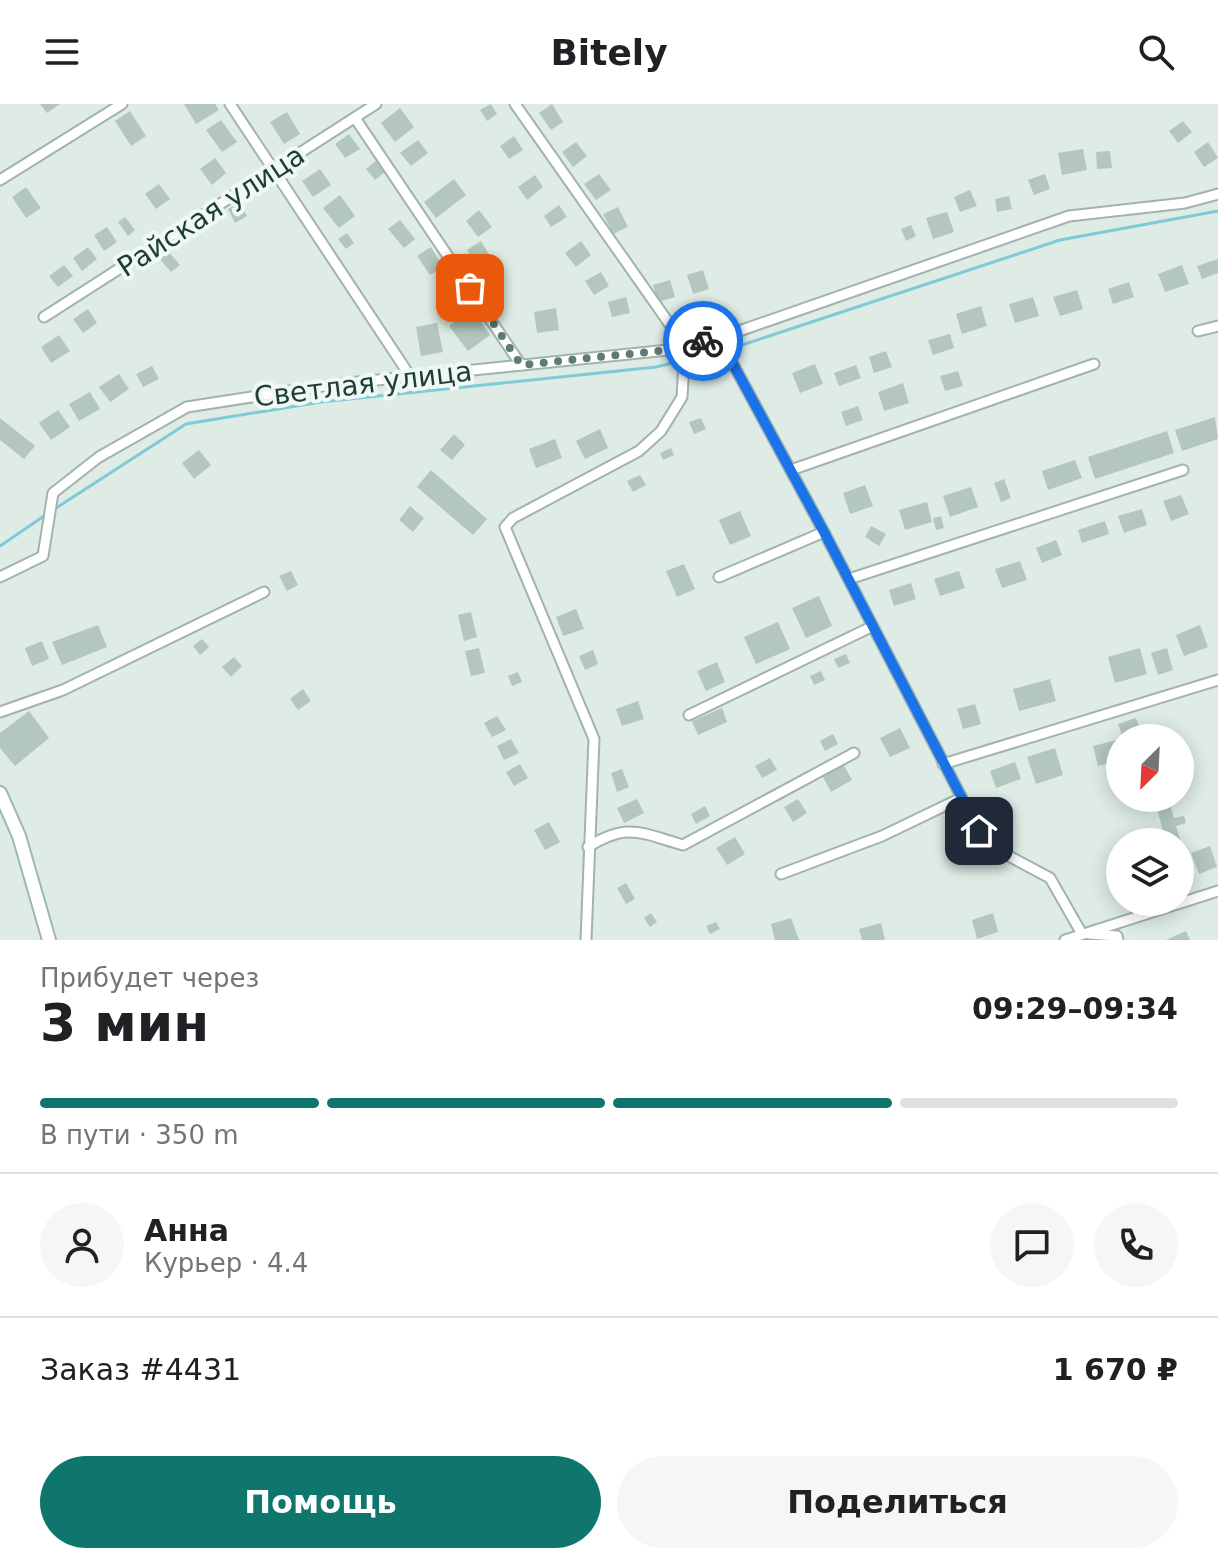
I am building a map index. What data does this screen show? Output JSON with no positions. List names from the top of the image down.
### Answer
{
  "streets": {
    "street": ["Райская улица", "Светлая улица"]
  },
  "north": "bottom left",
  "page": {
    "header": "Bitely",
    "heading": ["3 мин", "Прибудет через", "09:29–09:34"],
    "panel": [
      "Анна",
      "Курьер · 4.4",
      "Заказ #4431",
      "1 670 ₽"
    ],
    "bar": "В пути · 350 m",
    "buttons": ["Помощь", "Поделиться"]
  }
}
